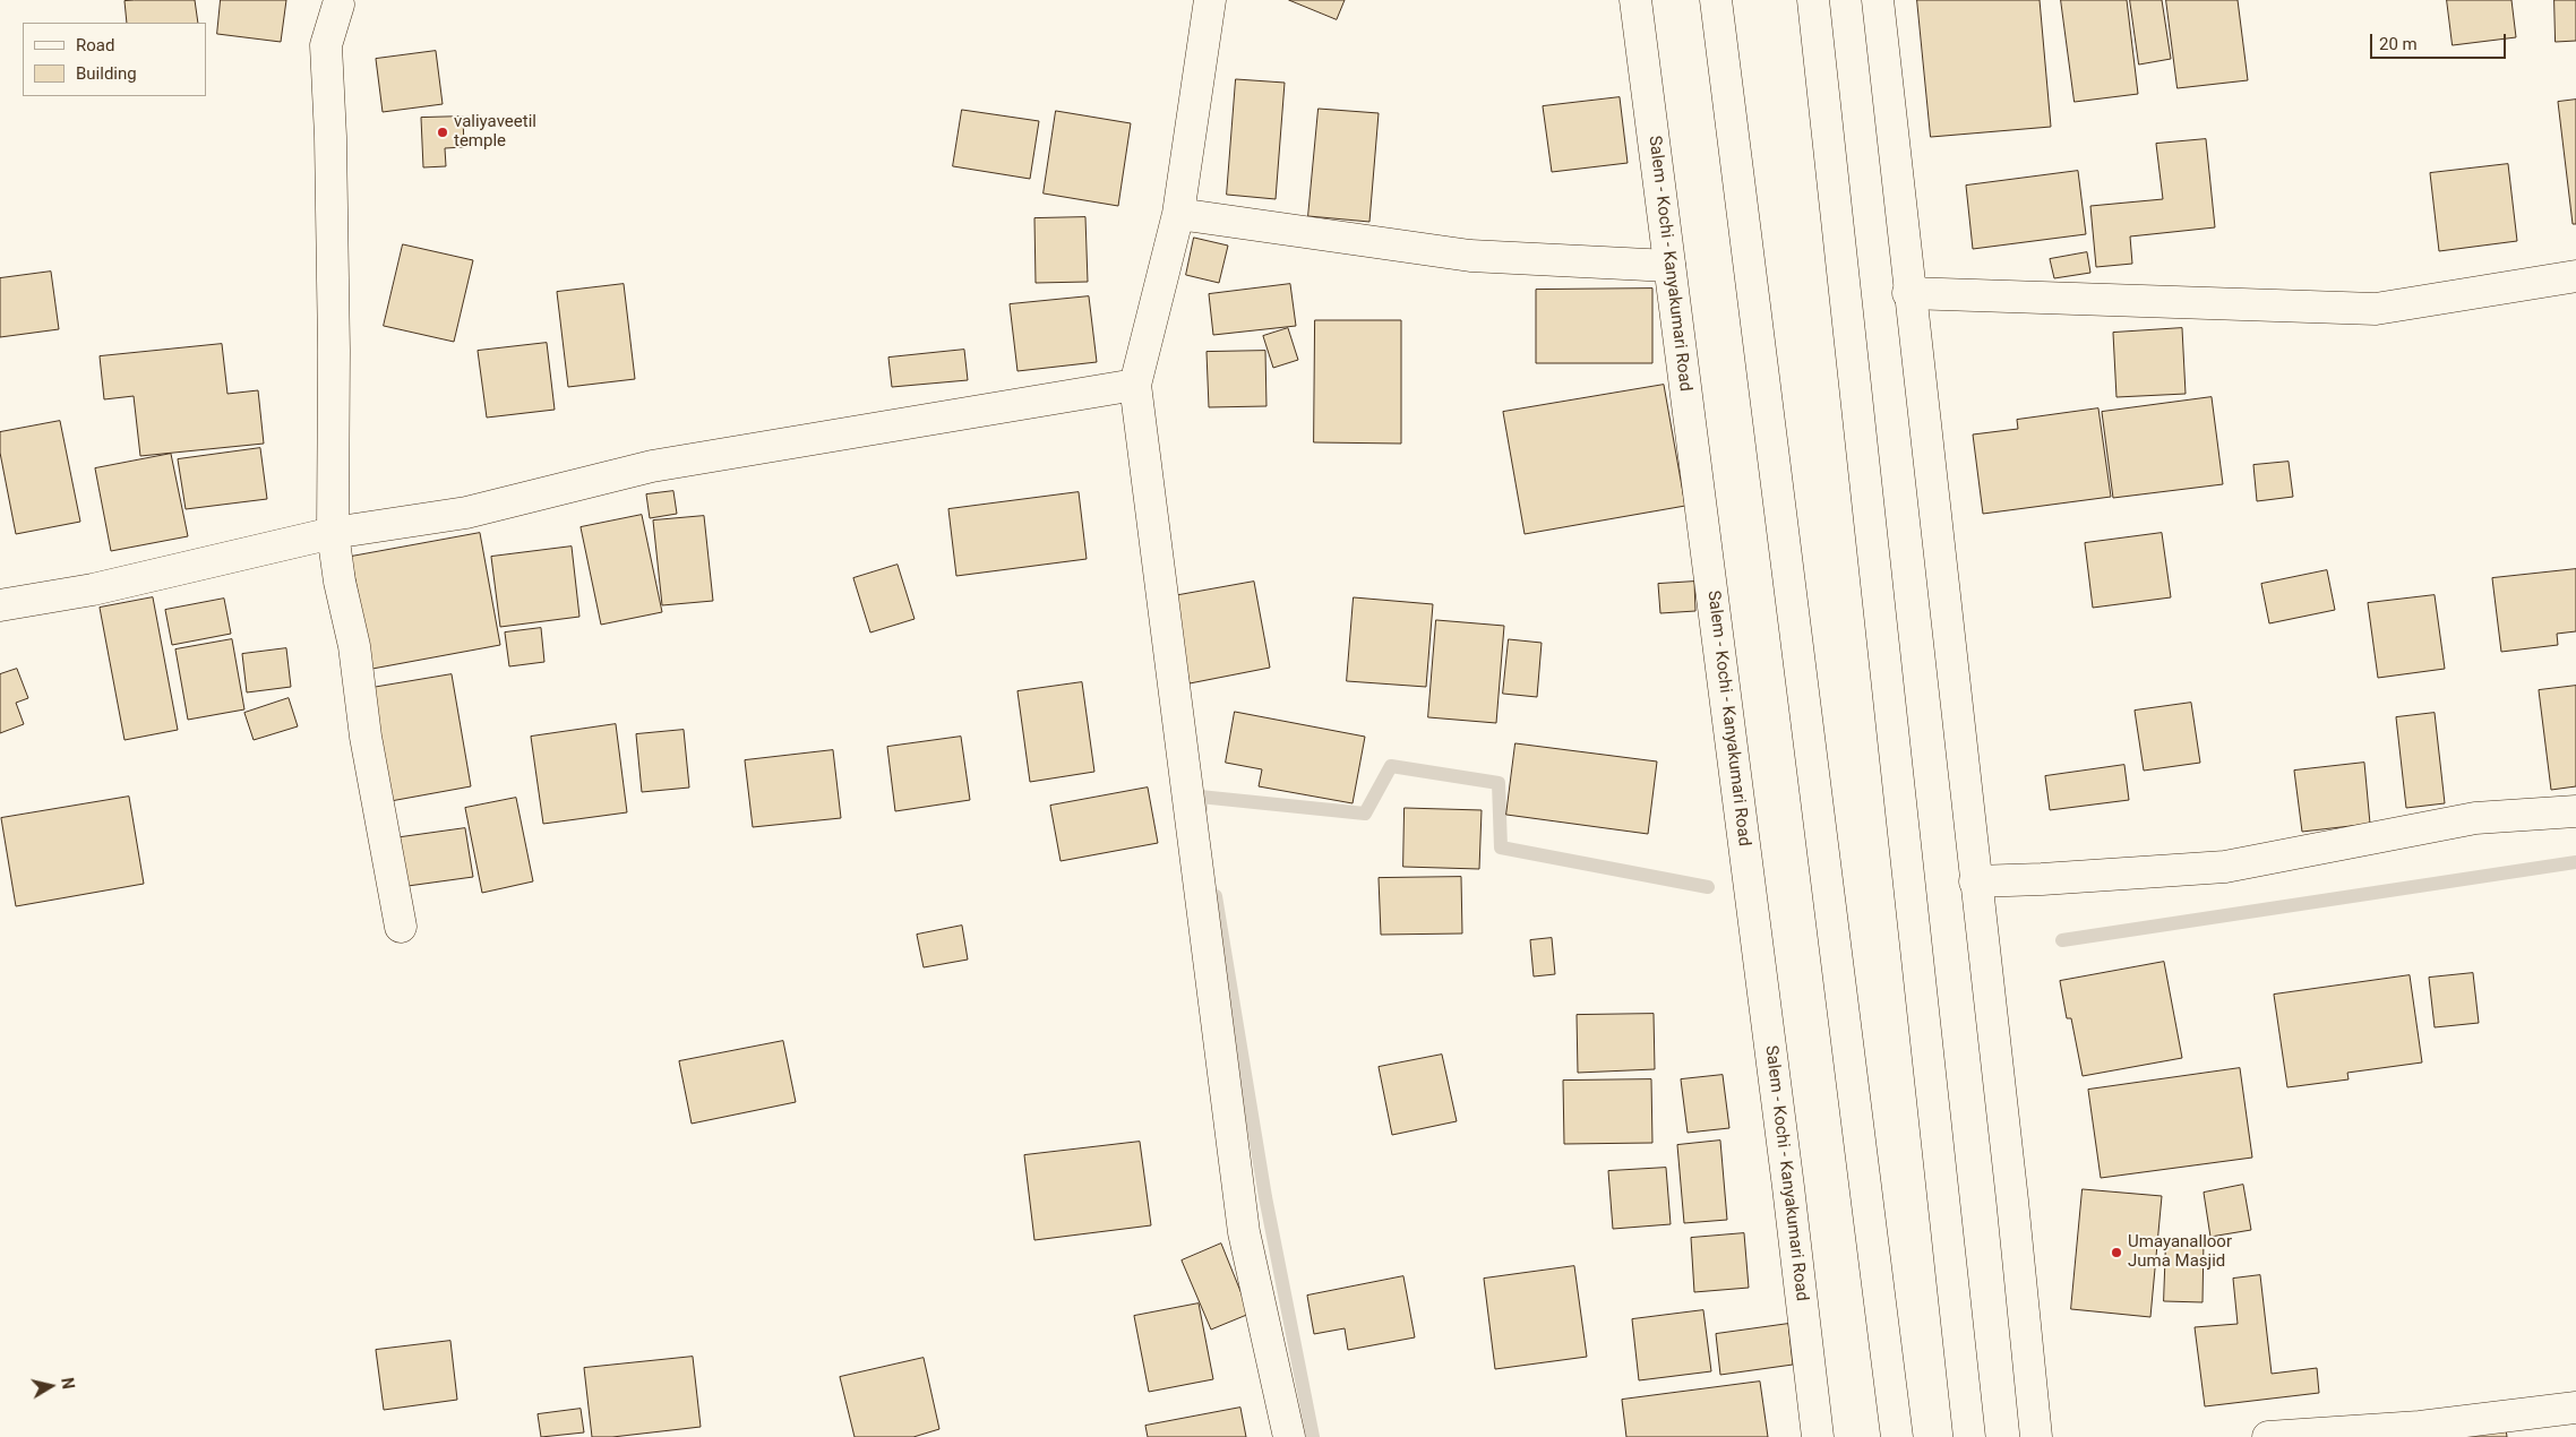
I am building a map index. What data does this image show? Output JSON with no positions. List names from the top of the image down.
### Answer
{
  "streets": {
    "main road": ["Salem - Kochi - Kanyakumari Road"]
  },
  "places": ["valiyaveetil temple", "Umayanalloor Juma Masjid"],
  "legend": ["Road", "Building"],
  "scale_bar": "20 m",
  "north": "right"
}
